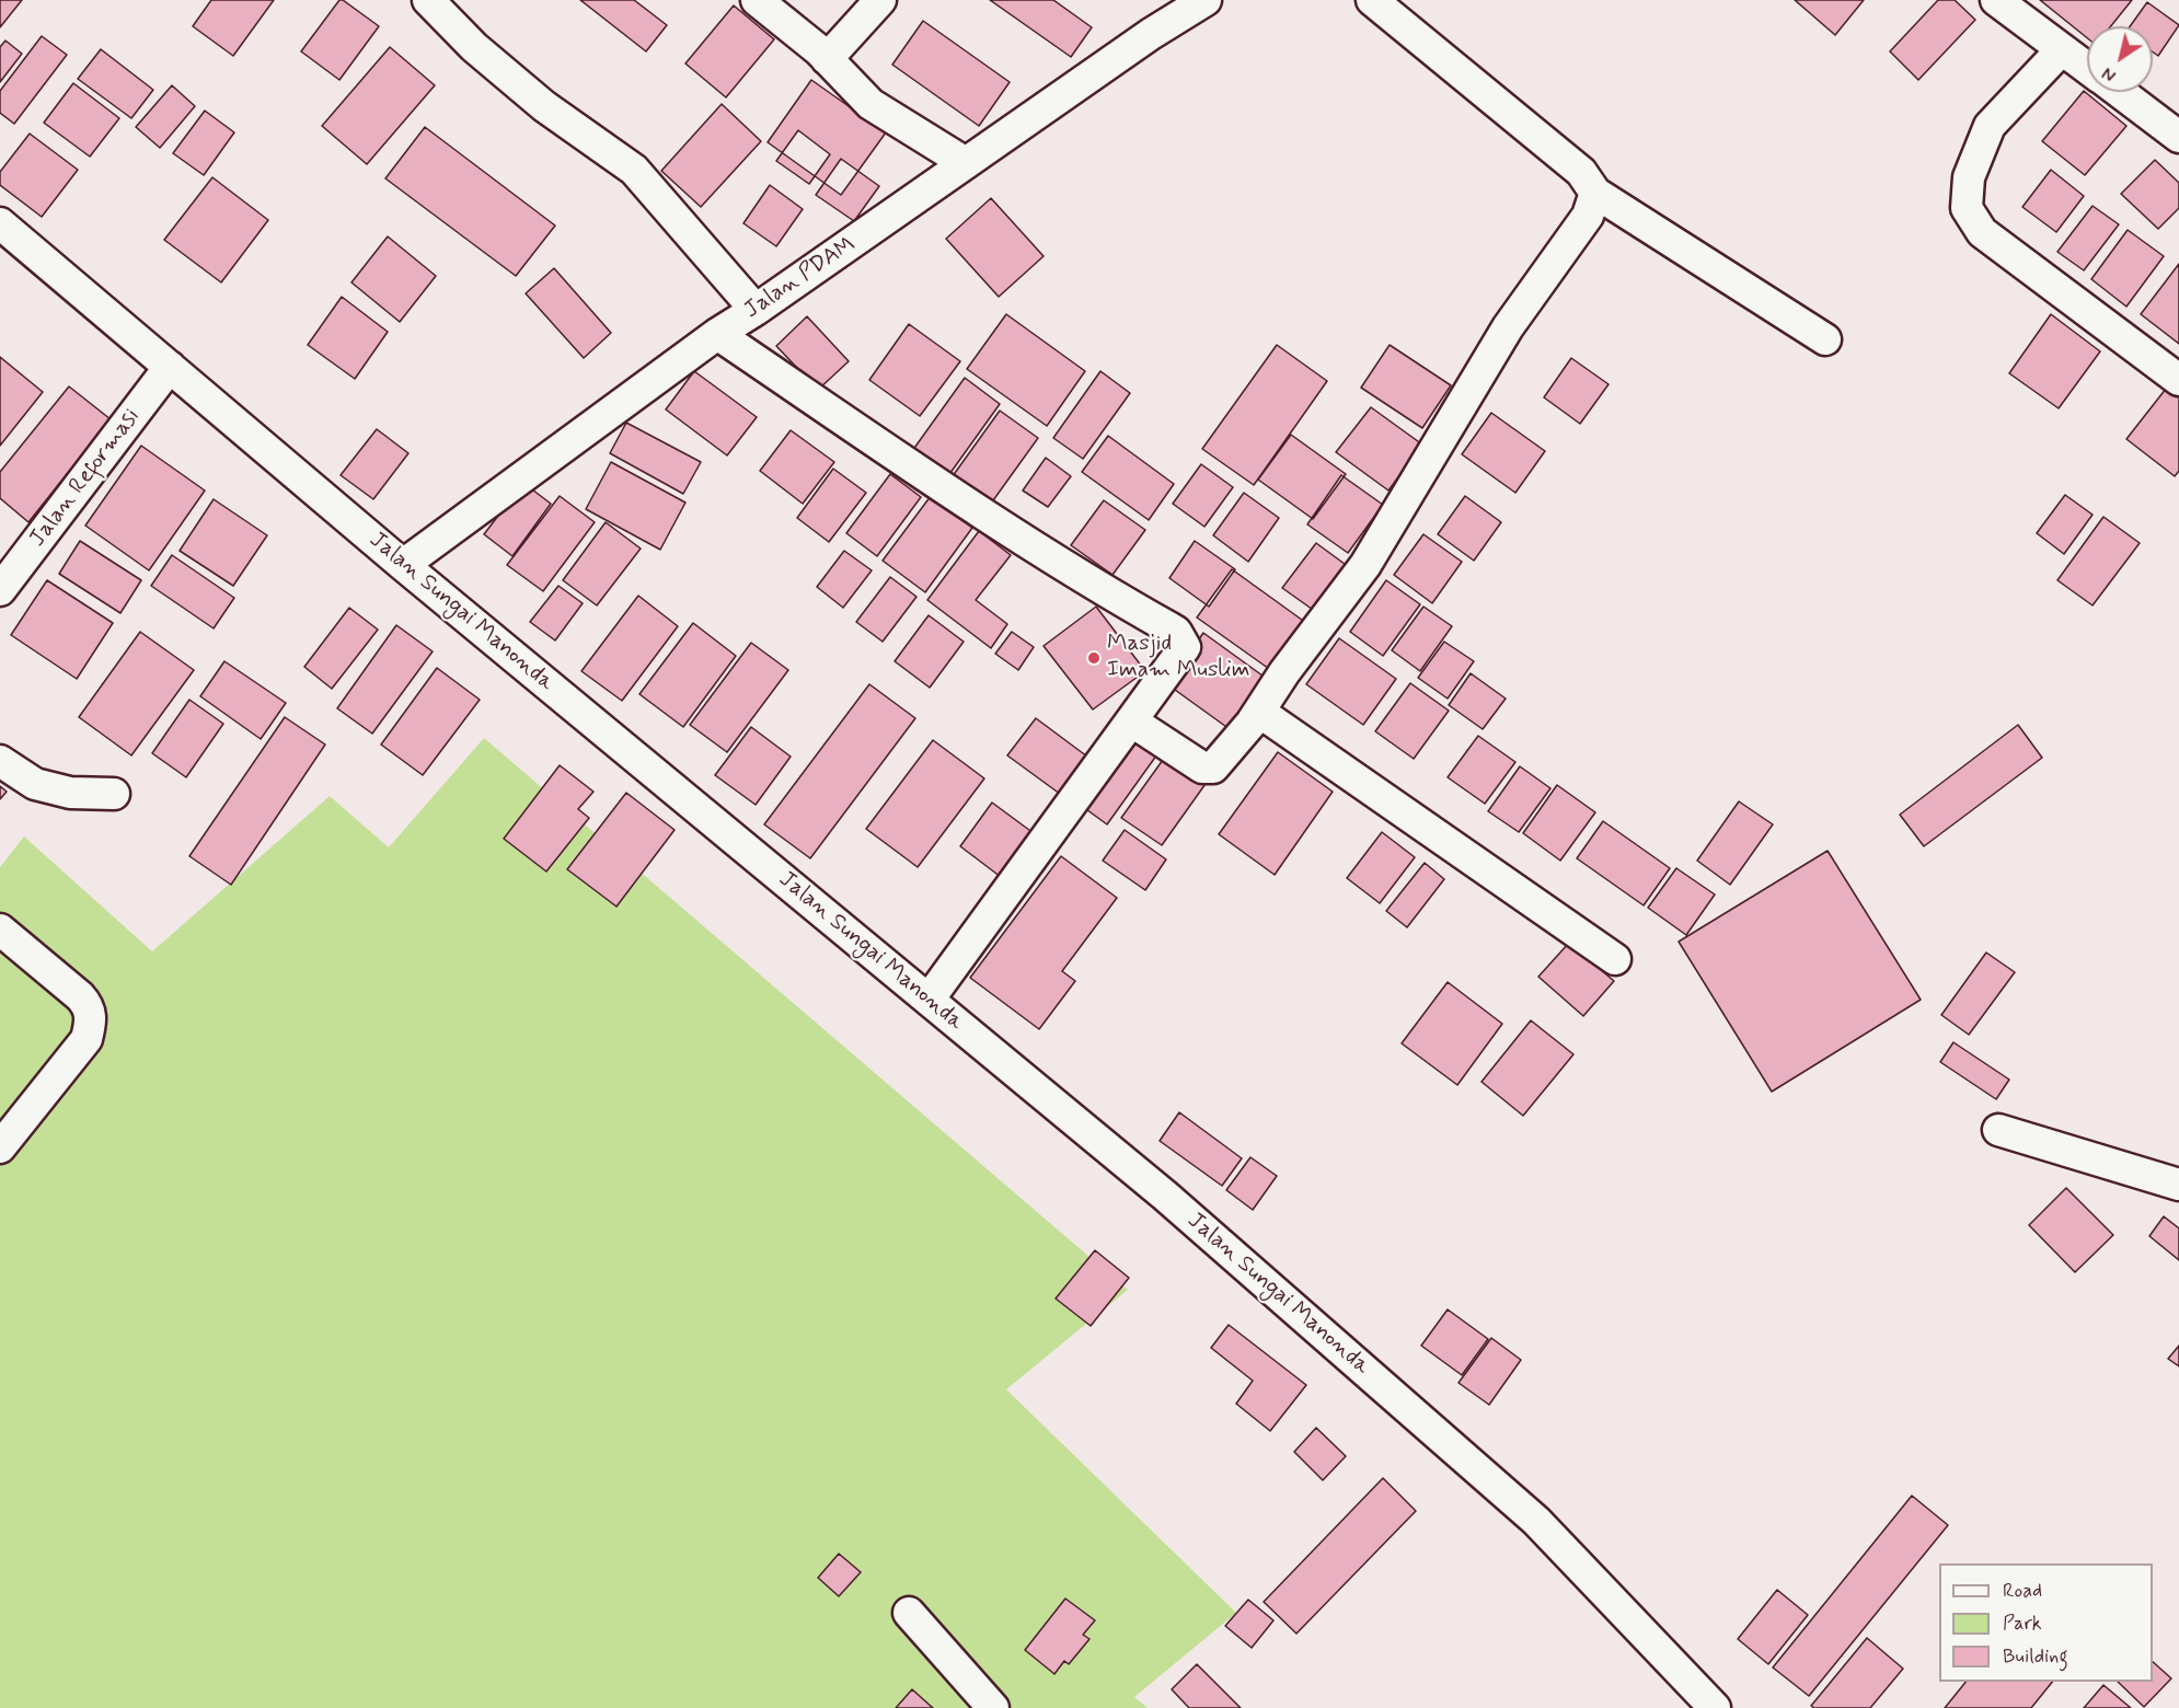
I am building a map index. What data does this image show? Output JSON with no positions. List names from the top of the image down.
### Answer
{
  "streets": {
    "street": ["Jalan PDAM", "Jalan Reformasi", "Jalan Sungai Manonda"]
  },
  "crossings": [
    ["Jalan PDAM", "Jalan Sungai Manonda"],
    ["Jalan Reformasi", "Jalan Sungai Manonda"]
  ],
  "places": ["Masjid Imam Muslim"],
  "legend": ["Road", "Park", "Building"],
  "north": "bottom left"
}
